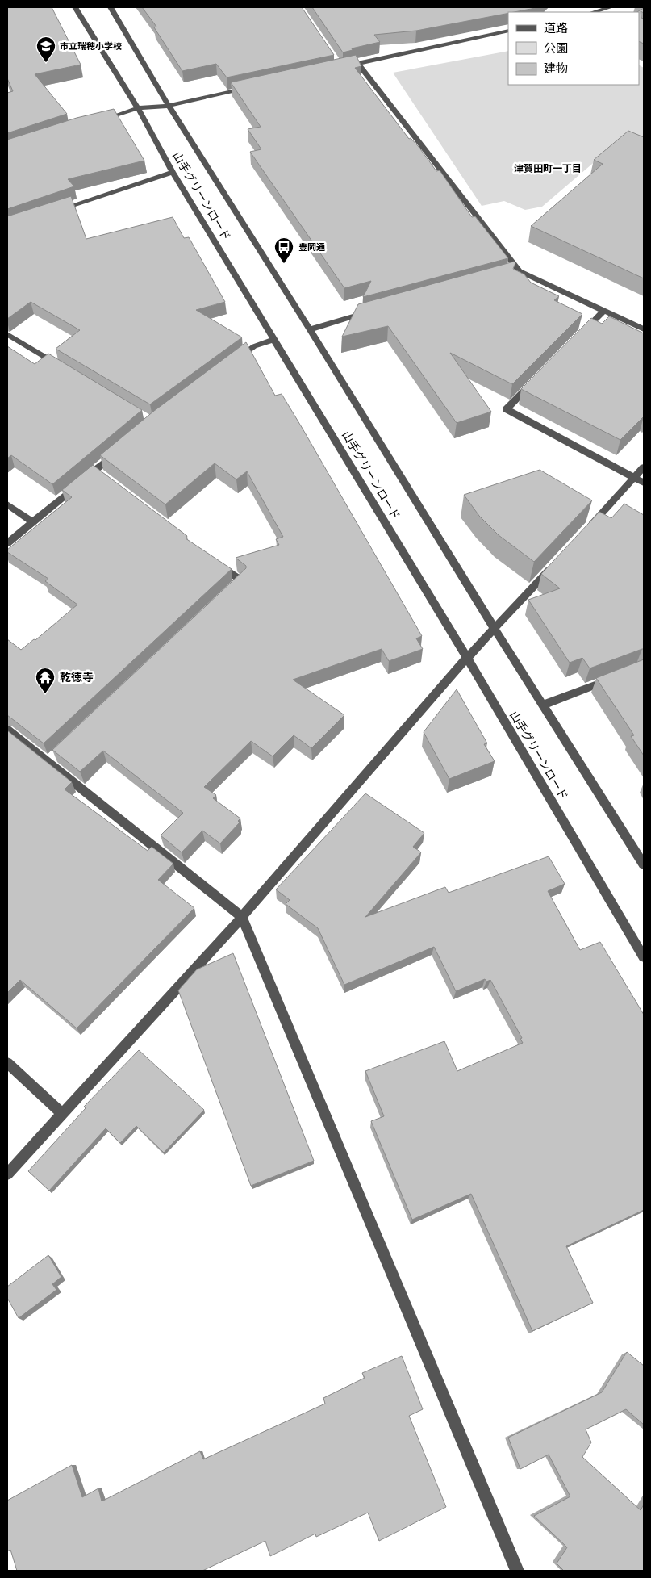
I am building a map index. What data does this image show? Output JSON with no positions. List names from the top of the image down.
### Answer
{
  "streets": {
    "street": ["山手グリーンロード"]
  },
  "districts": ["津賀田町一丁目"],
  "places": {
    "school or university": ["市立瑞穂小学校"],
    "bus stop": ["豊岡通"],
    "temple": ["乾徳寺"]
  },
  "legend": ["道路", "公園", "建物"]
}
